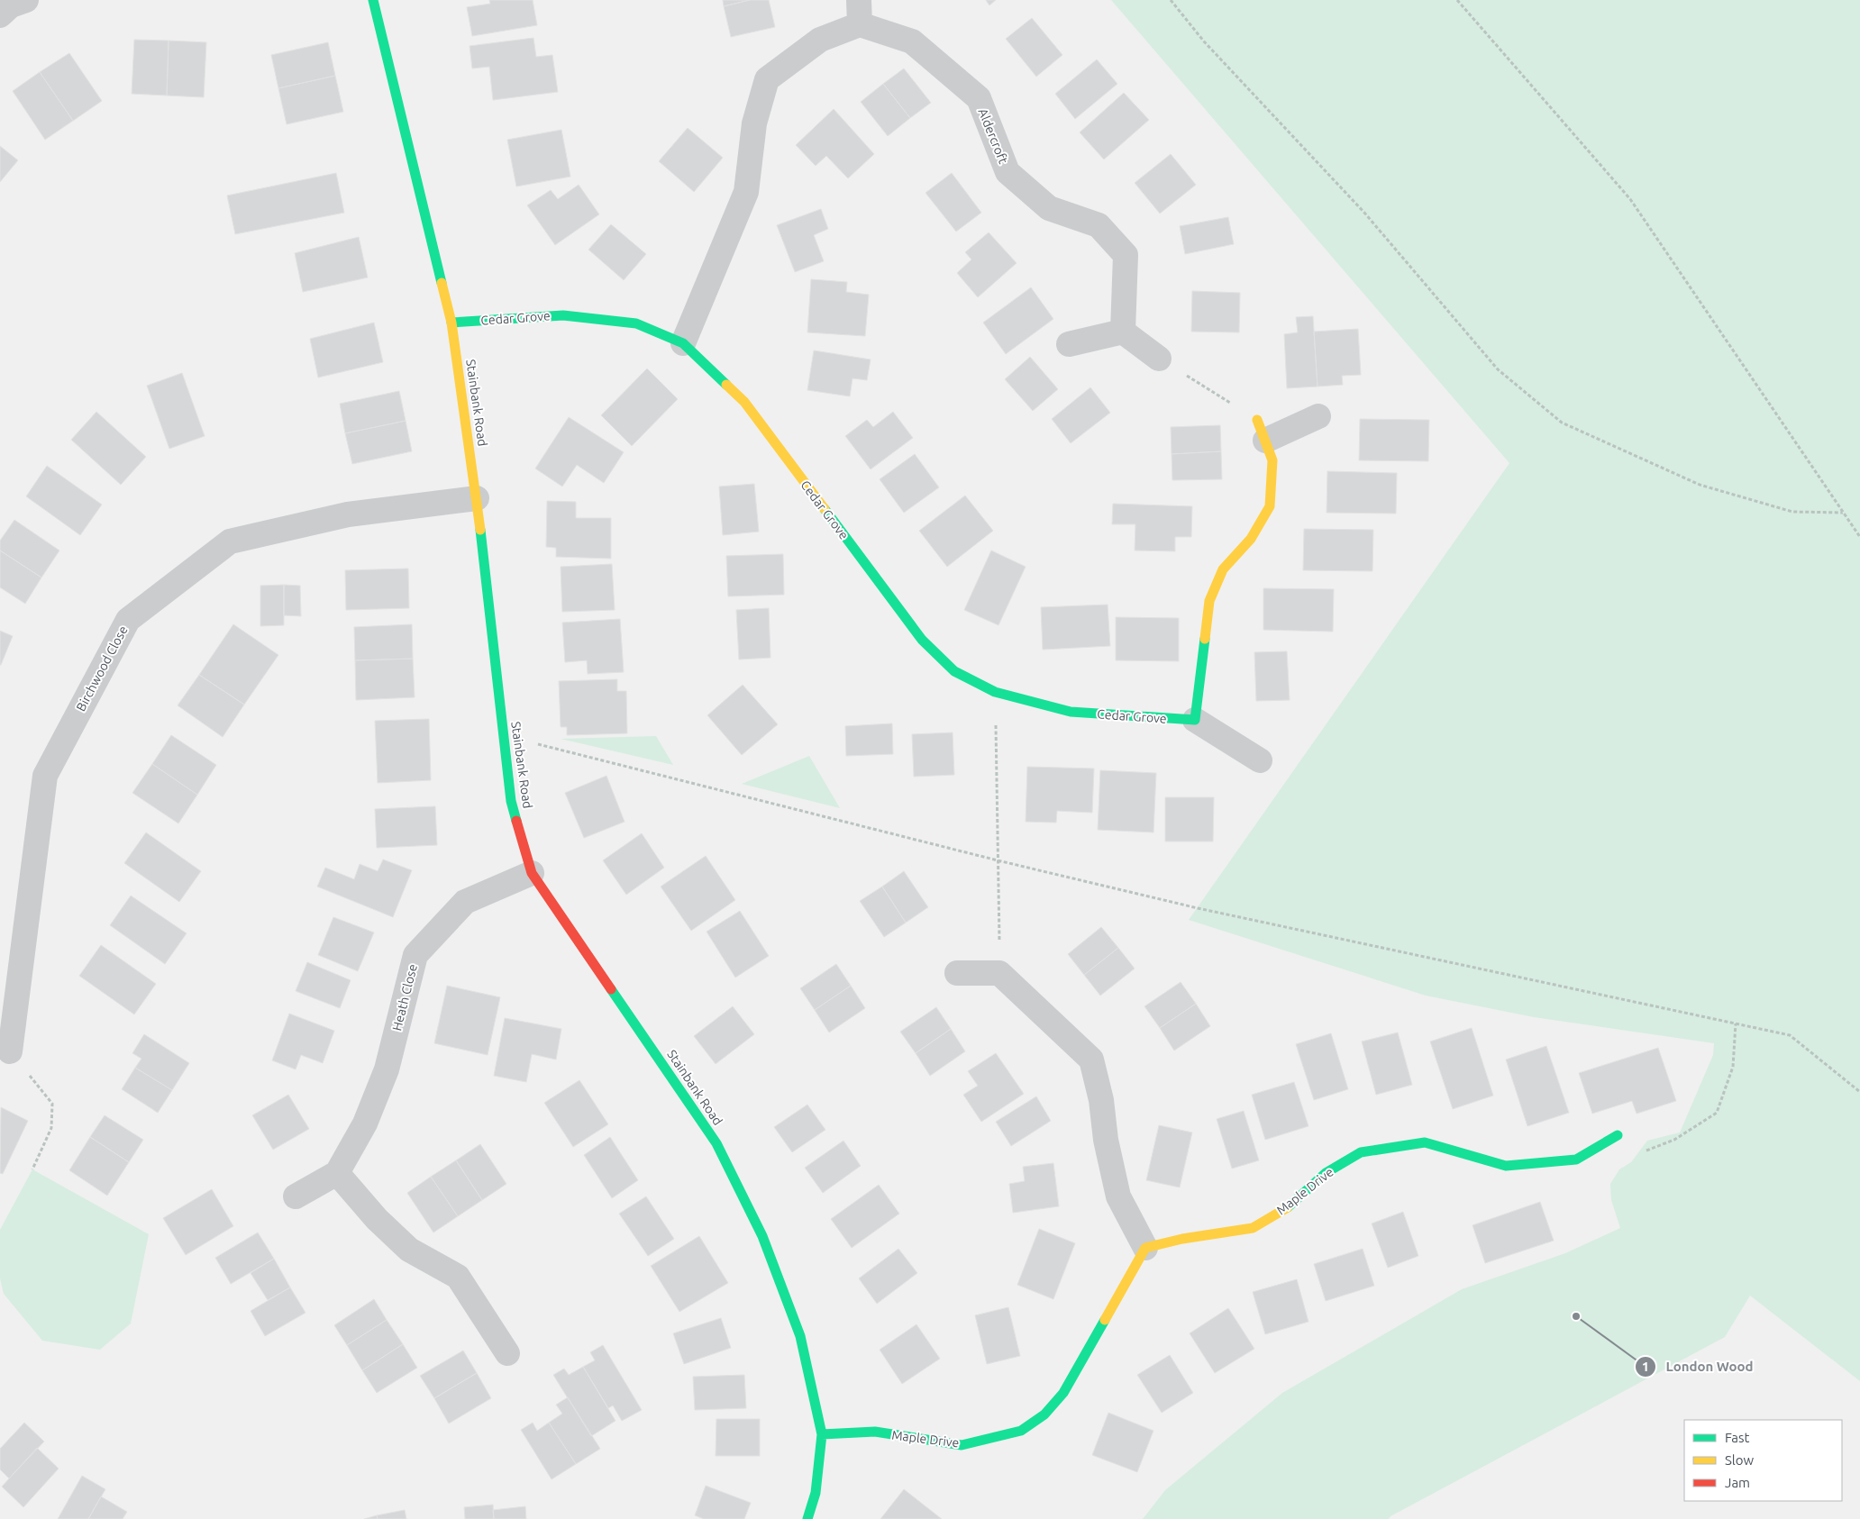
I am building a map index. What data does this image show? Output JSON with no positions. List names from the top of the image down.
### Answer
{
  "streets": {
    "street": [
      "Aldercroft",
      "Cedar Grove",
      "Stainbank Road",
      "Birchwood Close",
      "Heath Close",
      "Maple Drive"
    ]
  },
  "crossings": [
    ["Cedar Grove", "Stainbank Road"],
    ["Stainbank Road", "Birchwood Close"],
    ["Stainbank Road", "Heath Close"],
    ["Stainbank Road", "Maple Drive"]
  ],
  "places": ["London Wood"],
  "legend": ["Fast", "Slow", "Jam"]
}
